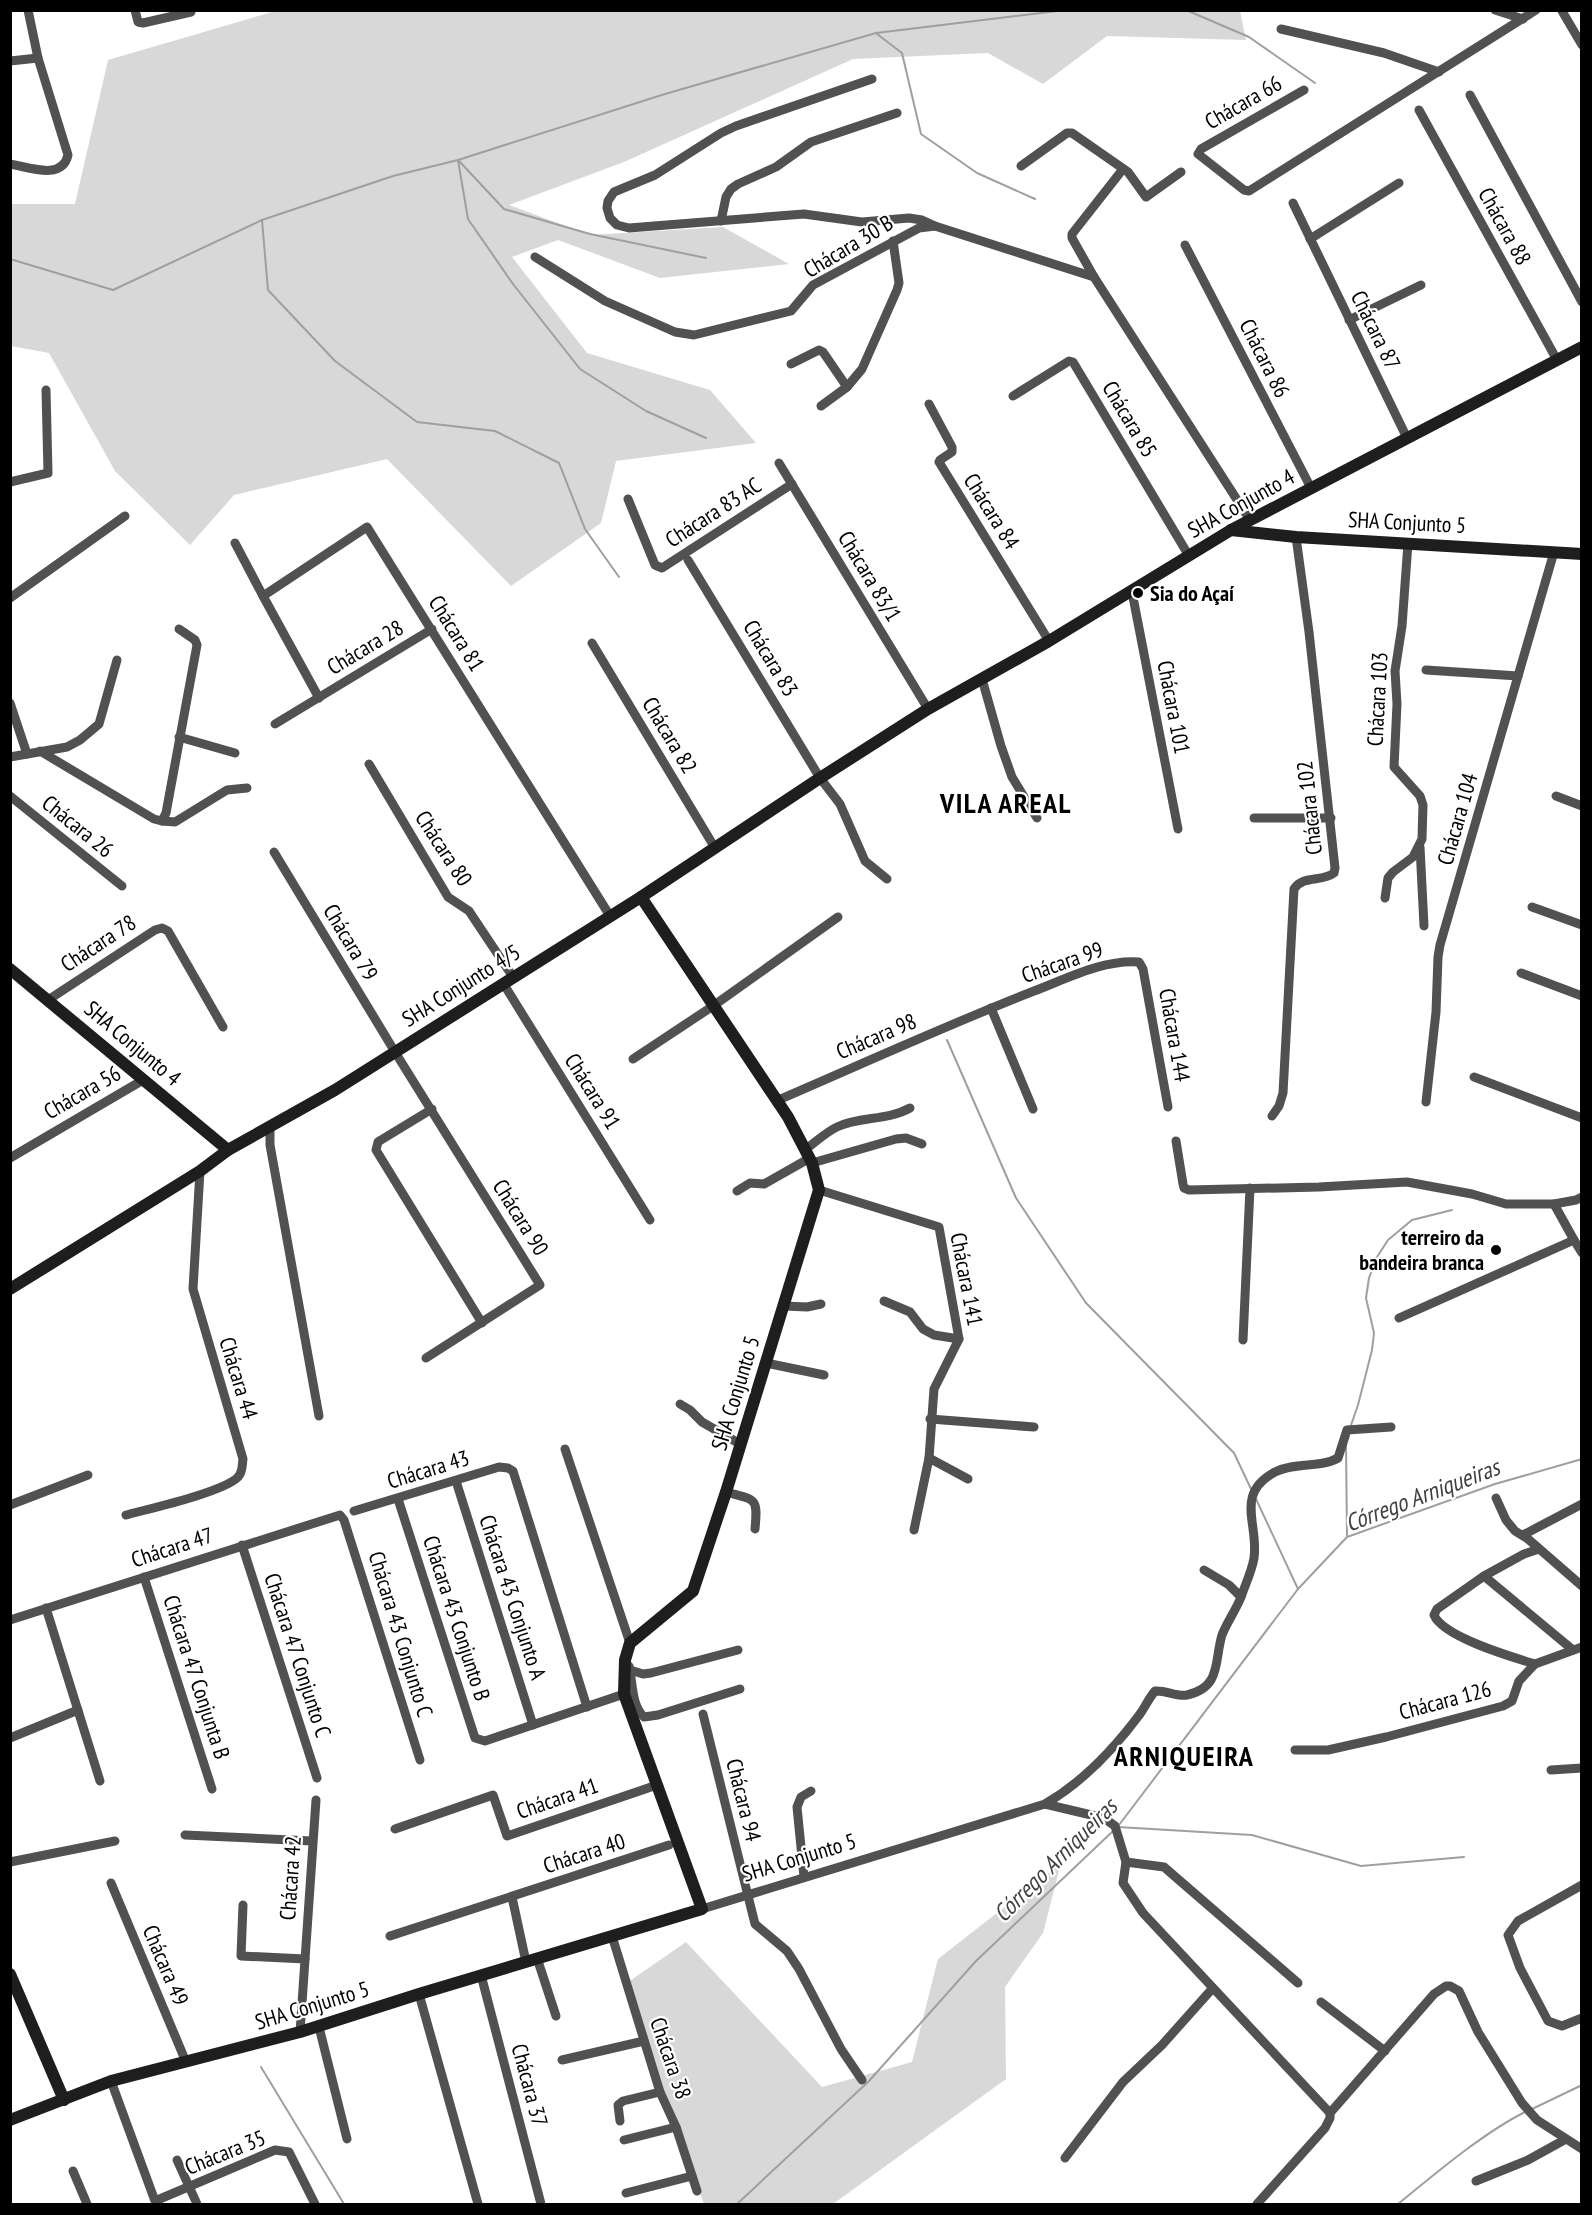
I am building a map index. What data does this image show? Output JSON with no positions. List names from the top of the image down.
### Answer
{
  "streets": {
    "street": [
      "Chácara 66",
      "Chácara 88",
      "Chácara 30 B",
      "Chácara 87",
      "Chácara 86",
      "Chácara 85",
      "SHA Conjunto 4",
      "Chácara 84",
      "Chácara 83 AC",
      "SHA Conjunto 5",
      "Chácara 83/1",
      "Chácara 81",
      "Chácara 28",
      "Chácara 83",
      "Chácara 103",
      "Chácara 101",
      "Chácara 82",
      "Chácara 102",
      "Chácara 104",
      "Chácara 26",
      "Chácara 80",
      "Chácara 79",
      "Chácara 78",
      "Chácara 99",
      "SHA Conjunto 4/5",
      "Chácara 144",
      "Chácara 98",
      "Chácara 91",
      "Chácara 56",
      "Chácara 90",
      "Chácara 141",
      "Chácara 44",
      "Chácara 43",
      "Chácara 47",
      "Chácara 43 Conjunto A",
      "Chácara 43 Conjunto B",
      "Chácara 43 Conjunto C",
      "Chácara 47 Conjunto C",
      "Chácara 47 Conjunta B",
      "Chácara 126",
      "Chácara 41",
      "Chácara 94",
      "Chácara 40",
      "Chácara 42",
      "Chácara 49",
      "Chácara 38",
      "Chácara 37",
      "Chácara 35"
    ]
  },
  "crossings": [
    ["Chácara 88", "SHA Conjunto 4"],
    ["Chácara 87", "SHA Conjunto 4"],
    ["Chácara 86", "SHA Conjunto 4"],
    ["Chácara 85", "SHA Conjunto 4"],
    ["SHA Conjunto 4", "Chácara 84"],
    ["SHA Conjunto 4", "SHA Conjunto 5"],
    ["SHA Conjunto 4", "Chácara 83/1"],
    ["SHA Conjunto 4", "Chácara 101"],
    ["SHA Conjunto 4", "Chácara 78"],
    ["SHA Conjunto 4", "SHA Conjunto 4/5"],
    ["SHA Conjunto 4", "Chácara 56"],
    ["Chácara 83 AC", "Chácara 83/1"],
    ["SHA Conjunto 5", "Chácara 103"],
    ["SHA Conjunto 5", "Chácara 102"],
    ["SHA Conjunto 5", "Chácara 104"],
    ["SHA Conjunto 5", "Chácara 141"],
    ["SHA Conjunto 5", "Chácara 94"],
    ["SHA Conjunto 5", "Chácara 42"],
    ["SHA Conjunto 5", "Chácara 49"],
    ["SHA Conjunto 5", "Chácara 38"],
    ["SHA Conjunto 5", "Chácara 37"],
    ["SHA Conjunto 5", "Chácara 35"],
    ["Chácara 83/1", "SHA Conjunto 4/5"],
    ["Chácara 81", "Chácara 28"],
    ["Chácara 81", "SHA Conjunto 4/5"],
    ["Chácara 83", "SHA Conjunto 4/5"],
    ["Chácara 82", "SHA Conjunto 4/5"],
    ["Chácara 80", "SHA Conjunto 4/5"],
    ["Chácara 80", "Chácara 91"],
    ["Chácara 79", "SHA Conjunto 4/5"],
    ["Chácara 79", "Chácara 90"],
    ["Chácara 99", "Chácara 144"],
    ["Chácara 99", "Chácara 98"],
    ["SHA Conjunto 4/5", "Chácara 91"],
    ["SHA Conjunto 4/5", "Chácara 90"],
    ["SHA Conjunto 4/5", "Chácara 44"],
    ["Chácara 43", "Chácara 43 Conjunto A"],
    ["Chácara 43", "Chácara 43 Conjunto B"],
    ["Chácara 47", "Chácara 43 Conjunto C"],
    ["Chácara 47", "Chácara 47 Conjunto C"],
    ["Chácara 47", "Chácara 47 Conjunta B"],
    ["Chácara 43 Conjunto A", "Chácara 43 Conjunto B"]
  ],
  "districts": ["VILA AREAL", "ARNIQUEIRA"],
  "water": ["Córrego Arniqueiras"],
  "places": ["Sia do Açaí", "terreiro da bandeira branca"]
}
